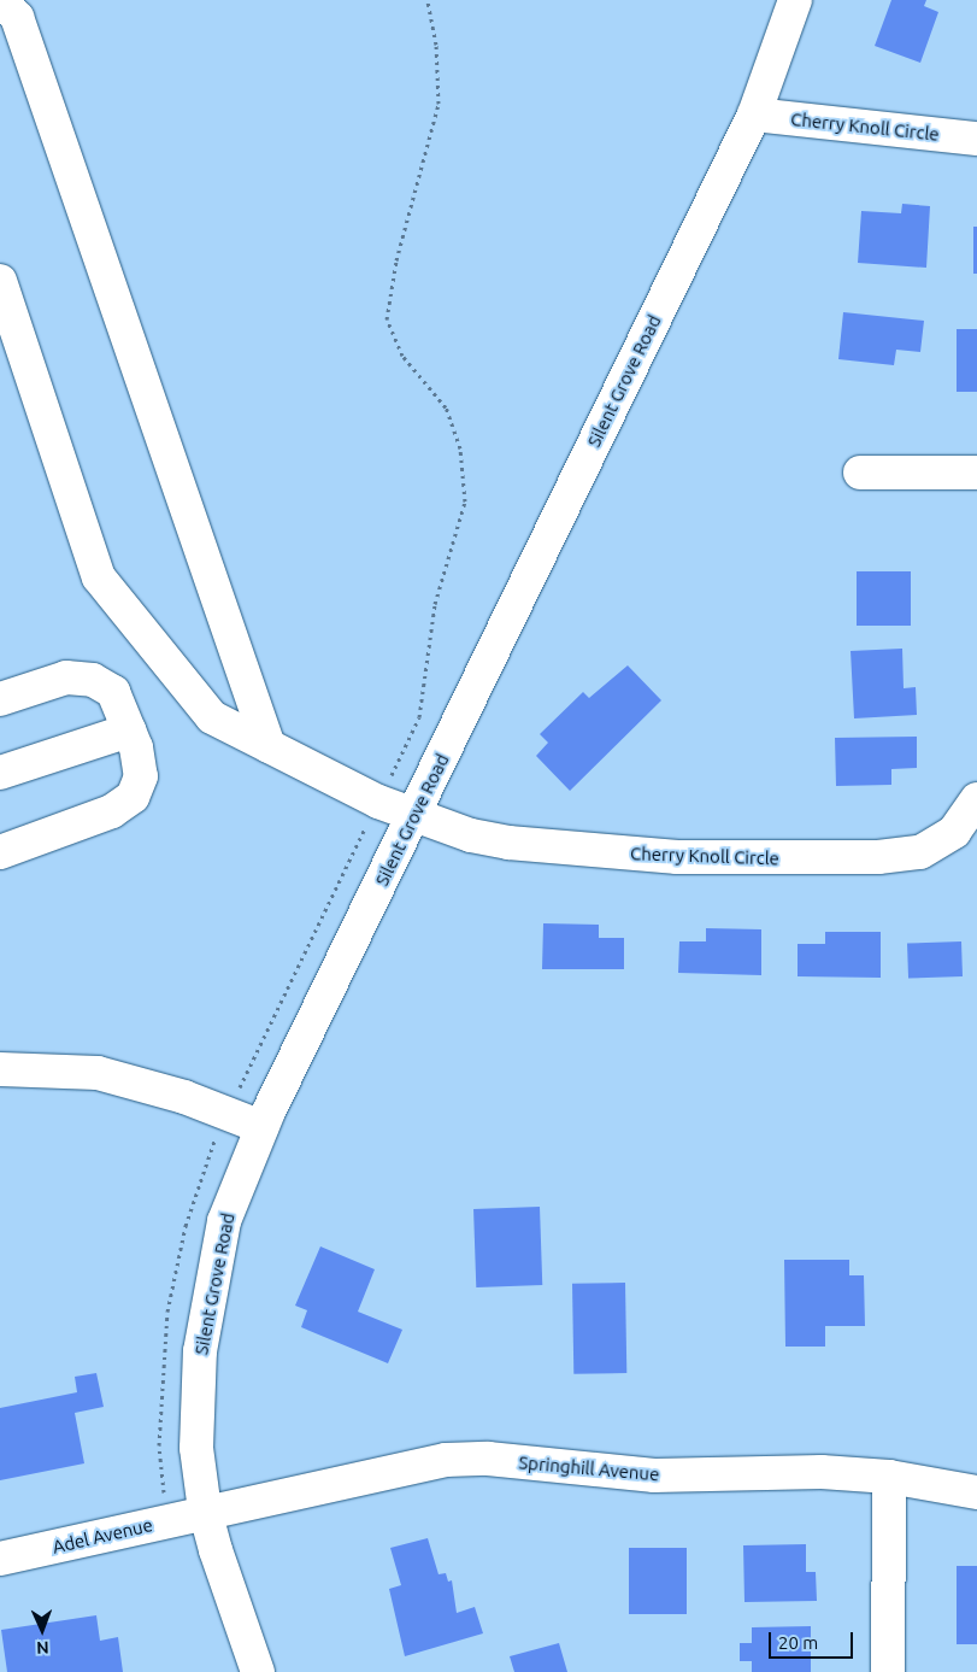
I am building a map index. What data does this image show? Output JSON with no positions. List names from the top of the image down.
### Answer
{
  "streets": {
    "street": [
      "Cherry Knoll Circle",
      "Silent Grove Road",
      "Springhill Avenue",
      "Adel Avenue"
    ]
  },
  "crossings": [
    ["Cherry Knoll Circle", "Silent Grove Road"],
    ["Silent Grove Road", "Springhill Avenue"],
    ["Silent Grove Road", "Adel Avenue"],
    ["Springhill Avenue", "Adel Avenue"]
  ],
  "scale_bar": "20 m",
  "north": "bottom"
}
